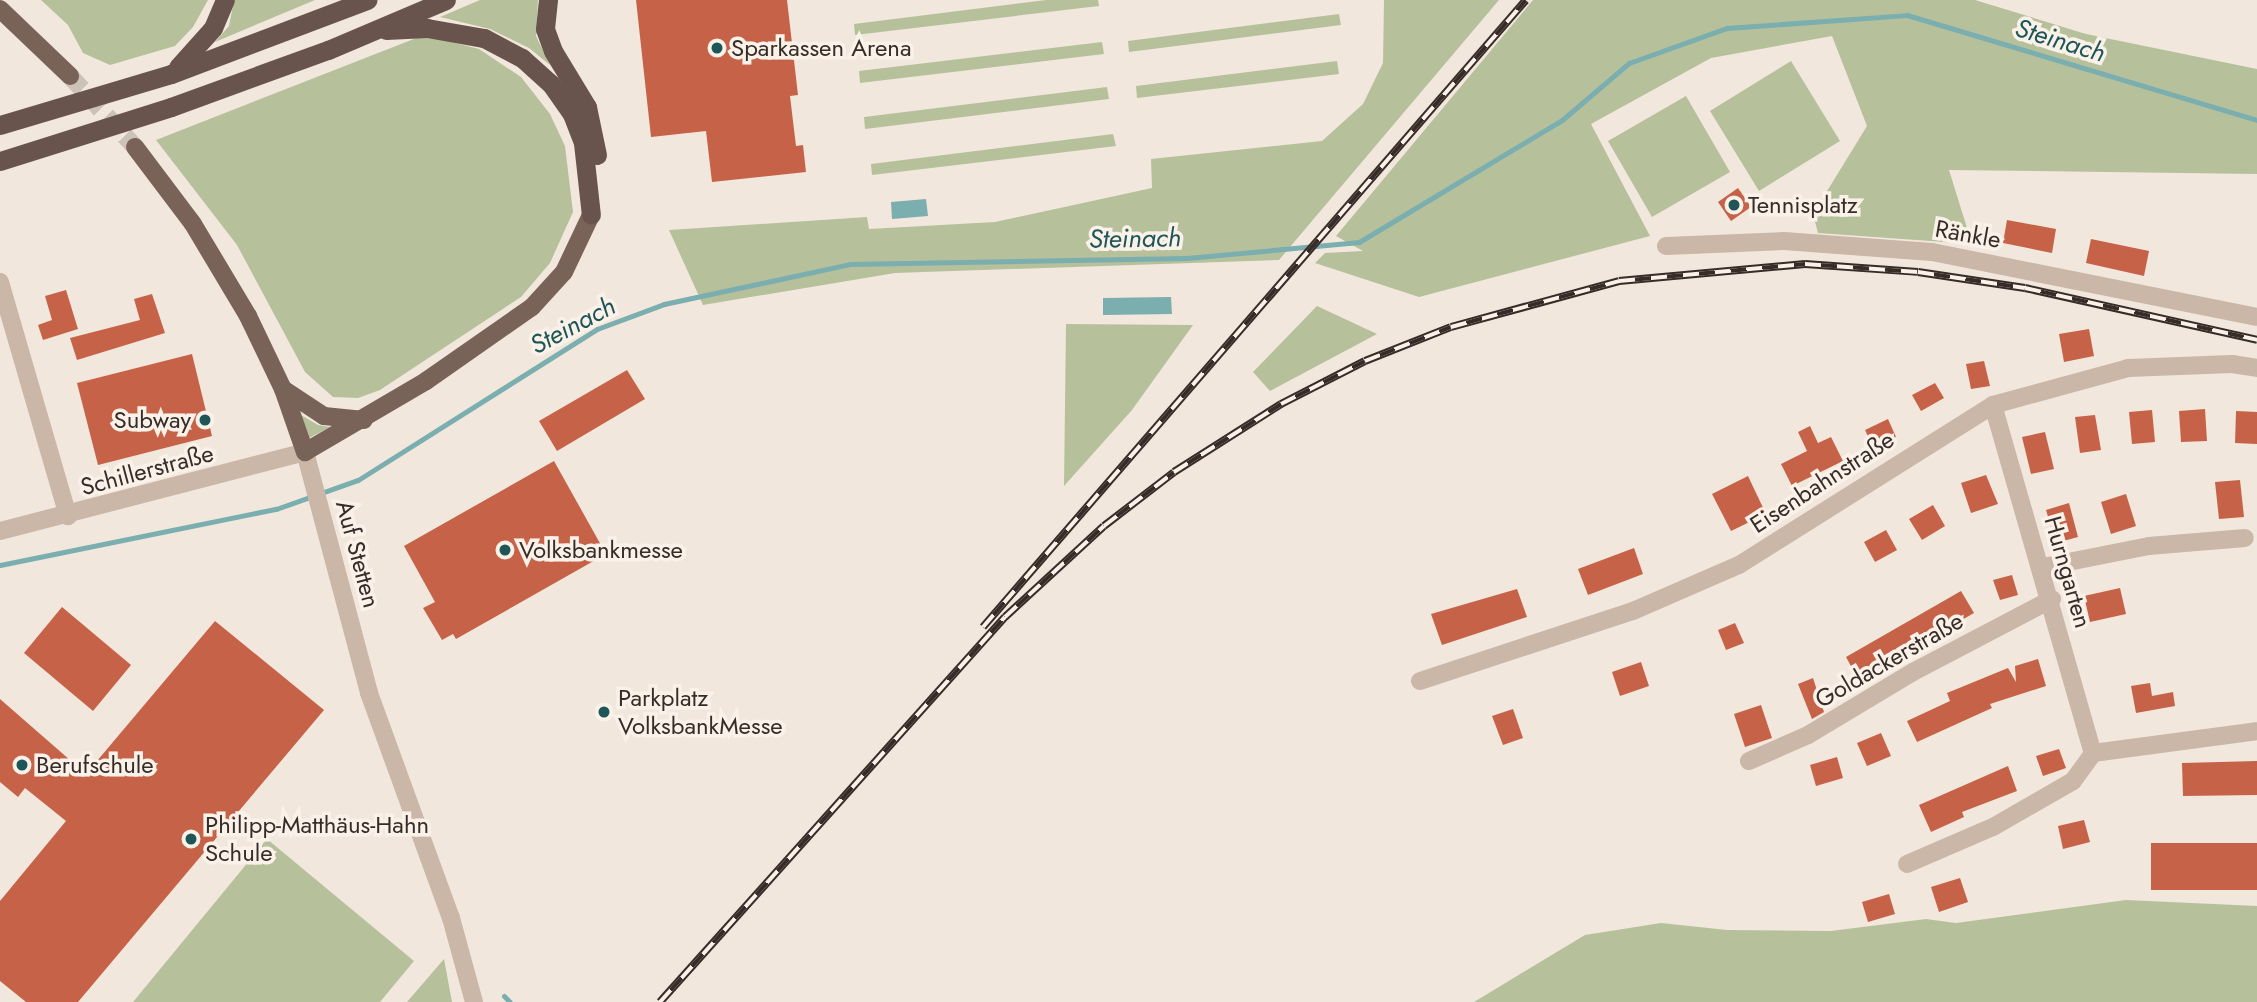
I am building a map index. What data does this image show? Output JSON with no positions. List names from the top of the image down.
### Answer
{
  "streets": {
    "main road": ["Auf Stetten"],
    "street": [
      "Ränkle",
      "Schillerstraße",
      "Eisenbahnstraße",
      "Hurngarten",
      "Goldackerstraße"
    ]
  },
  "crossings": [
    ["Schillerstraße", "Auf Stetten"],
    ["Eisenbahnstraße", "Hurngarten"],
    ["Hurngarten", "Goldackerstraße"]
  ],
  "water": ["Steinach"],
  "places": [
    "Sparkassen Arena",
    "Tennisplatz",
    "Subway",
    "Volksbankmesse",
    "Parkplatz VolksbankMesse",
    "Berufschule",
    "Philipp-Matthäus-Hahn Schule"
  ]
}
